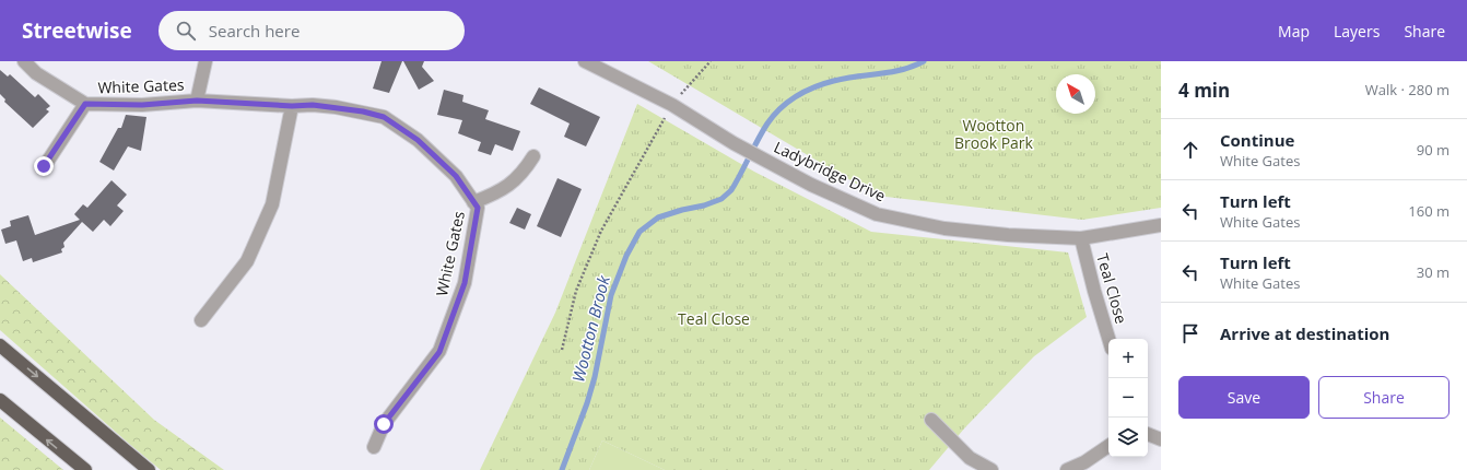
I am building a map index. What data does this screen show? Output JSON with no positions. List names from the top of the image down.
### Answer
{
  "streets": {
    "street": ["White Gates", "Ladybridge Drive", "Teal Close"]
  },
  "crossings": [
    ["Ladybridge Drive", "Teal Close"]
  ],
  "water": ["Wootton Brook"],
  "parks": ["Wootton Brook Park", "Teal Close"],
  "north": "top left",
  "page": {
    "header": "Streetwise",
    "search": "Search here",
    "nav": ["Map", "Layers", "Share"],
    "heading": ["4 min", "Walk · 280 m"],
    "list": [
      ["Continue", "White Gates", "90 m"],
      ["Turn left", "White Gates", "160 m"],
      ["Turn left", "White Gates", "30 m"],
      "Arrive at destination"
    ],
    "map_buttons": ["+", "−"],
    "buttons": ["Save", "Share"]
  }
}
